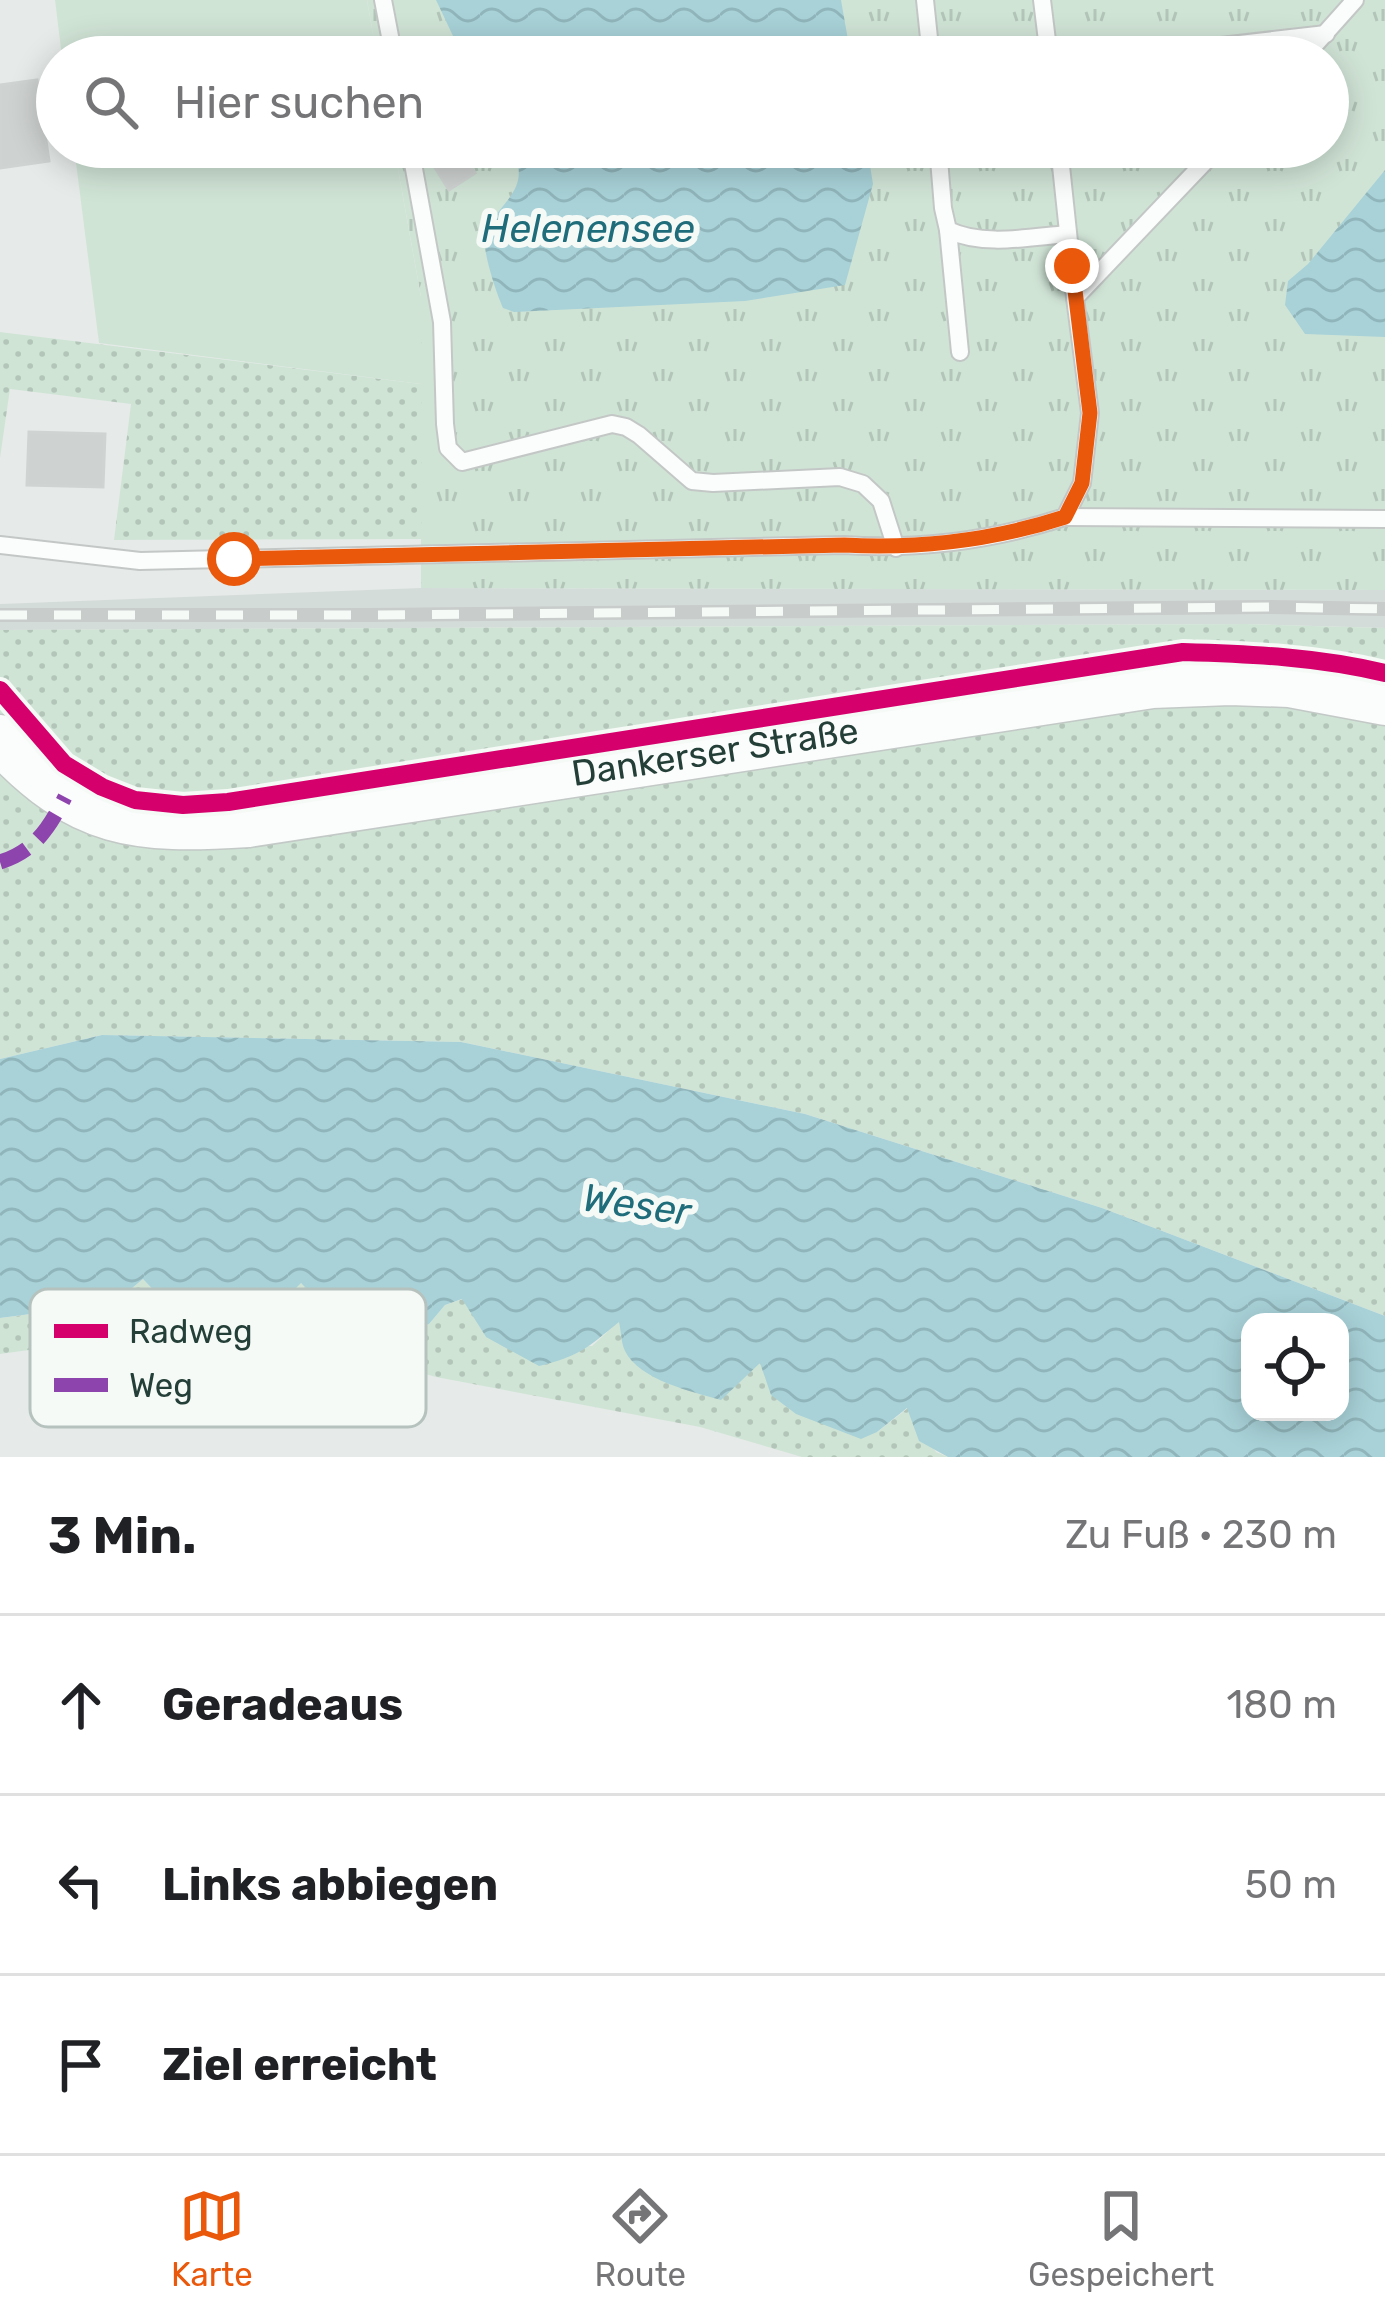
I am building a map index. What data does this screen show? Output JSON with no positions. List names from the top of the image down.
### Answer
{
  "streets": {
    "main road": ["Dankerser Straße"]
  },
  "water": ["Helenensee", "Weser"],
  "legend": ["Radweg", "Weg"],
  "page": {
    "search": "Hier suchen",
    "heading": ["3 Min.", "Zu Fuß · 230 m"],
    "list": [
      ["Geradeaus", "180 m"],
      ["Links abbiegen", "50 m"],
      "Ziel erreicht"
    ],
    "nav": ["Karte", "Route", "Gespeichert"]
  }
}
